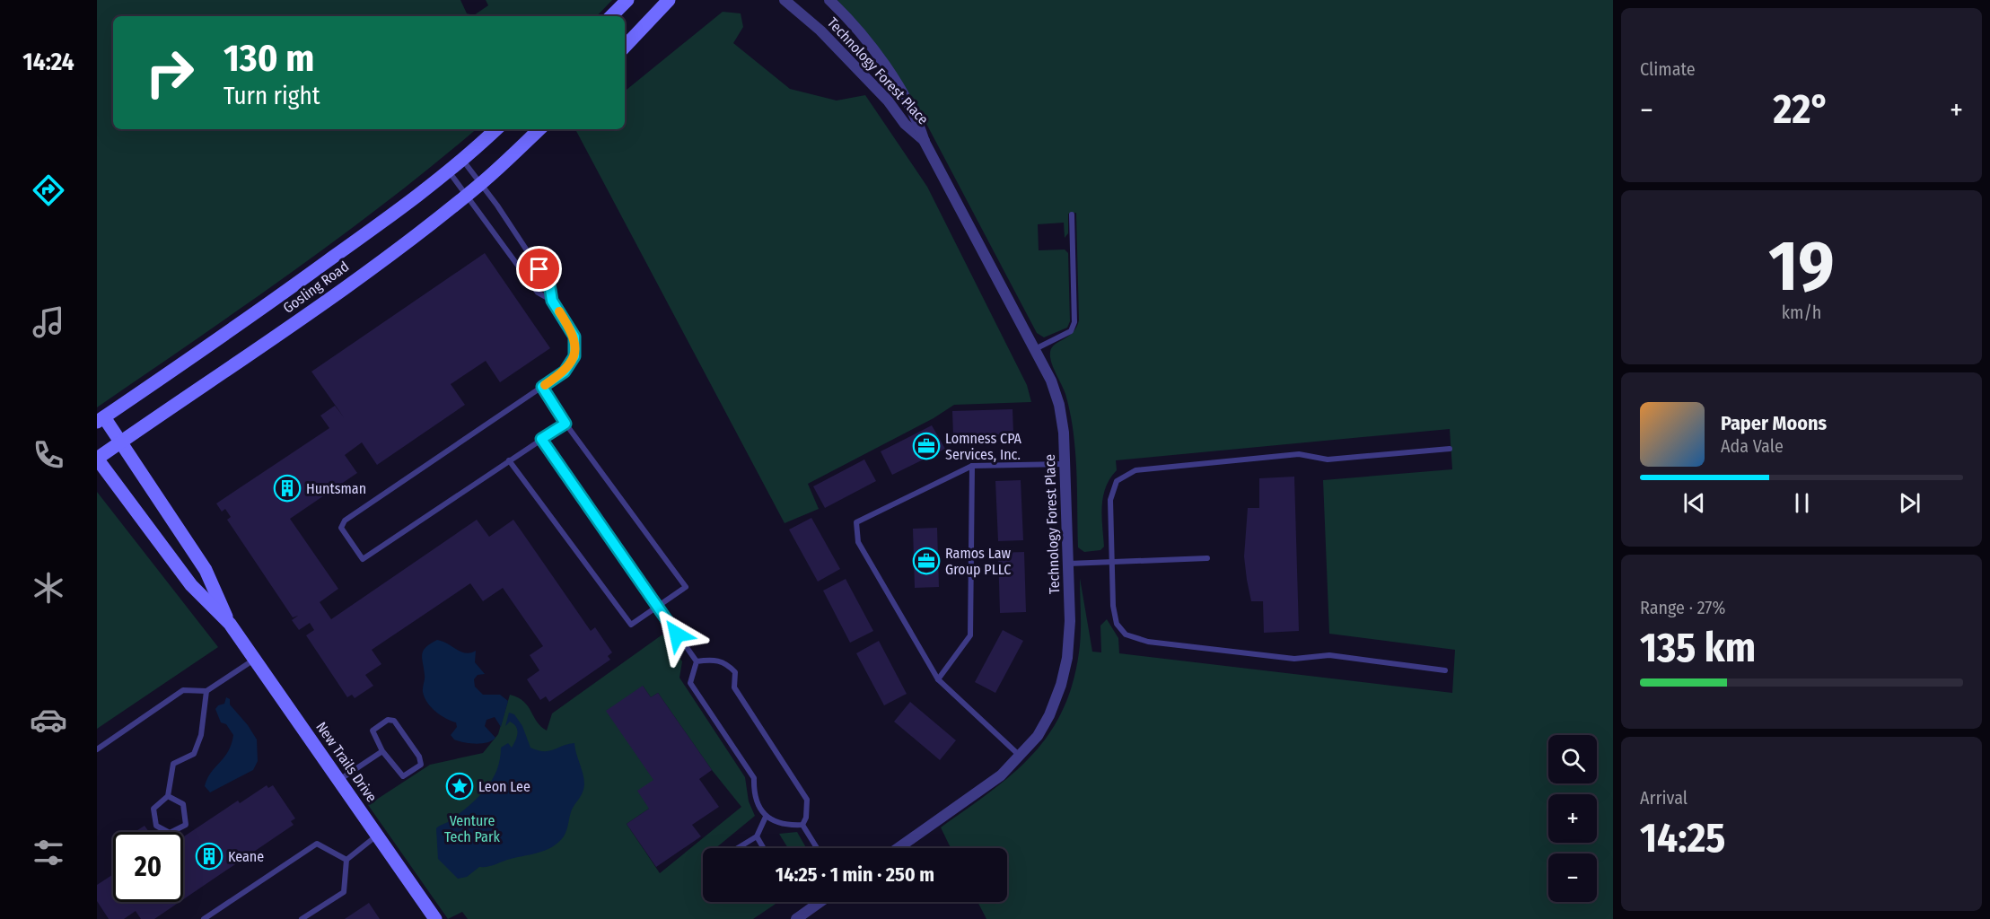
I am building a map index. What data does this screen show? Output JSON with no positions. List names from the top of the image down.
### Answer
{
  "streets": {
    "main road": ["Gosling Road", "New Trails Drive"],
    "street": ["Technology Forest Place"]
  },
  "crossings": [
    ["Gosling Road", "New Trails Drive"]
  ],
  "parks": ["Venture Tech Park"],
  "places": {
    "office": ["Lomness CPA Services, Inc.", "Ramos Law Group PLLC"],
    "building": ["Huntsman", "Keane"],
    "place": ["Leon Lee"]
  },
  "page": {
    "tabs": "14:24",
    "tile": [
      "Climate",
      ["19", "km/h"],
      ["Range · 27%", "135 km"],
      ["Arrival", "14:25"]
    ],
    "turn": ["130 m", "Turn right"],
    "heat": ["−", "22°", "+"],
    "song": ["Paper Moons", "Ada Vale"],
    "map_buttons": ["+", "−"],
    "limit": "20",
    "trip": "14:25 · 1 min · 250 m"
  }
}
